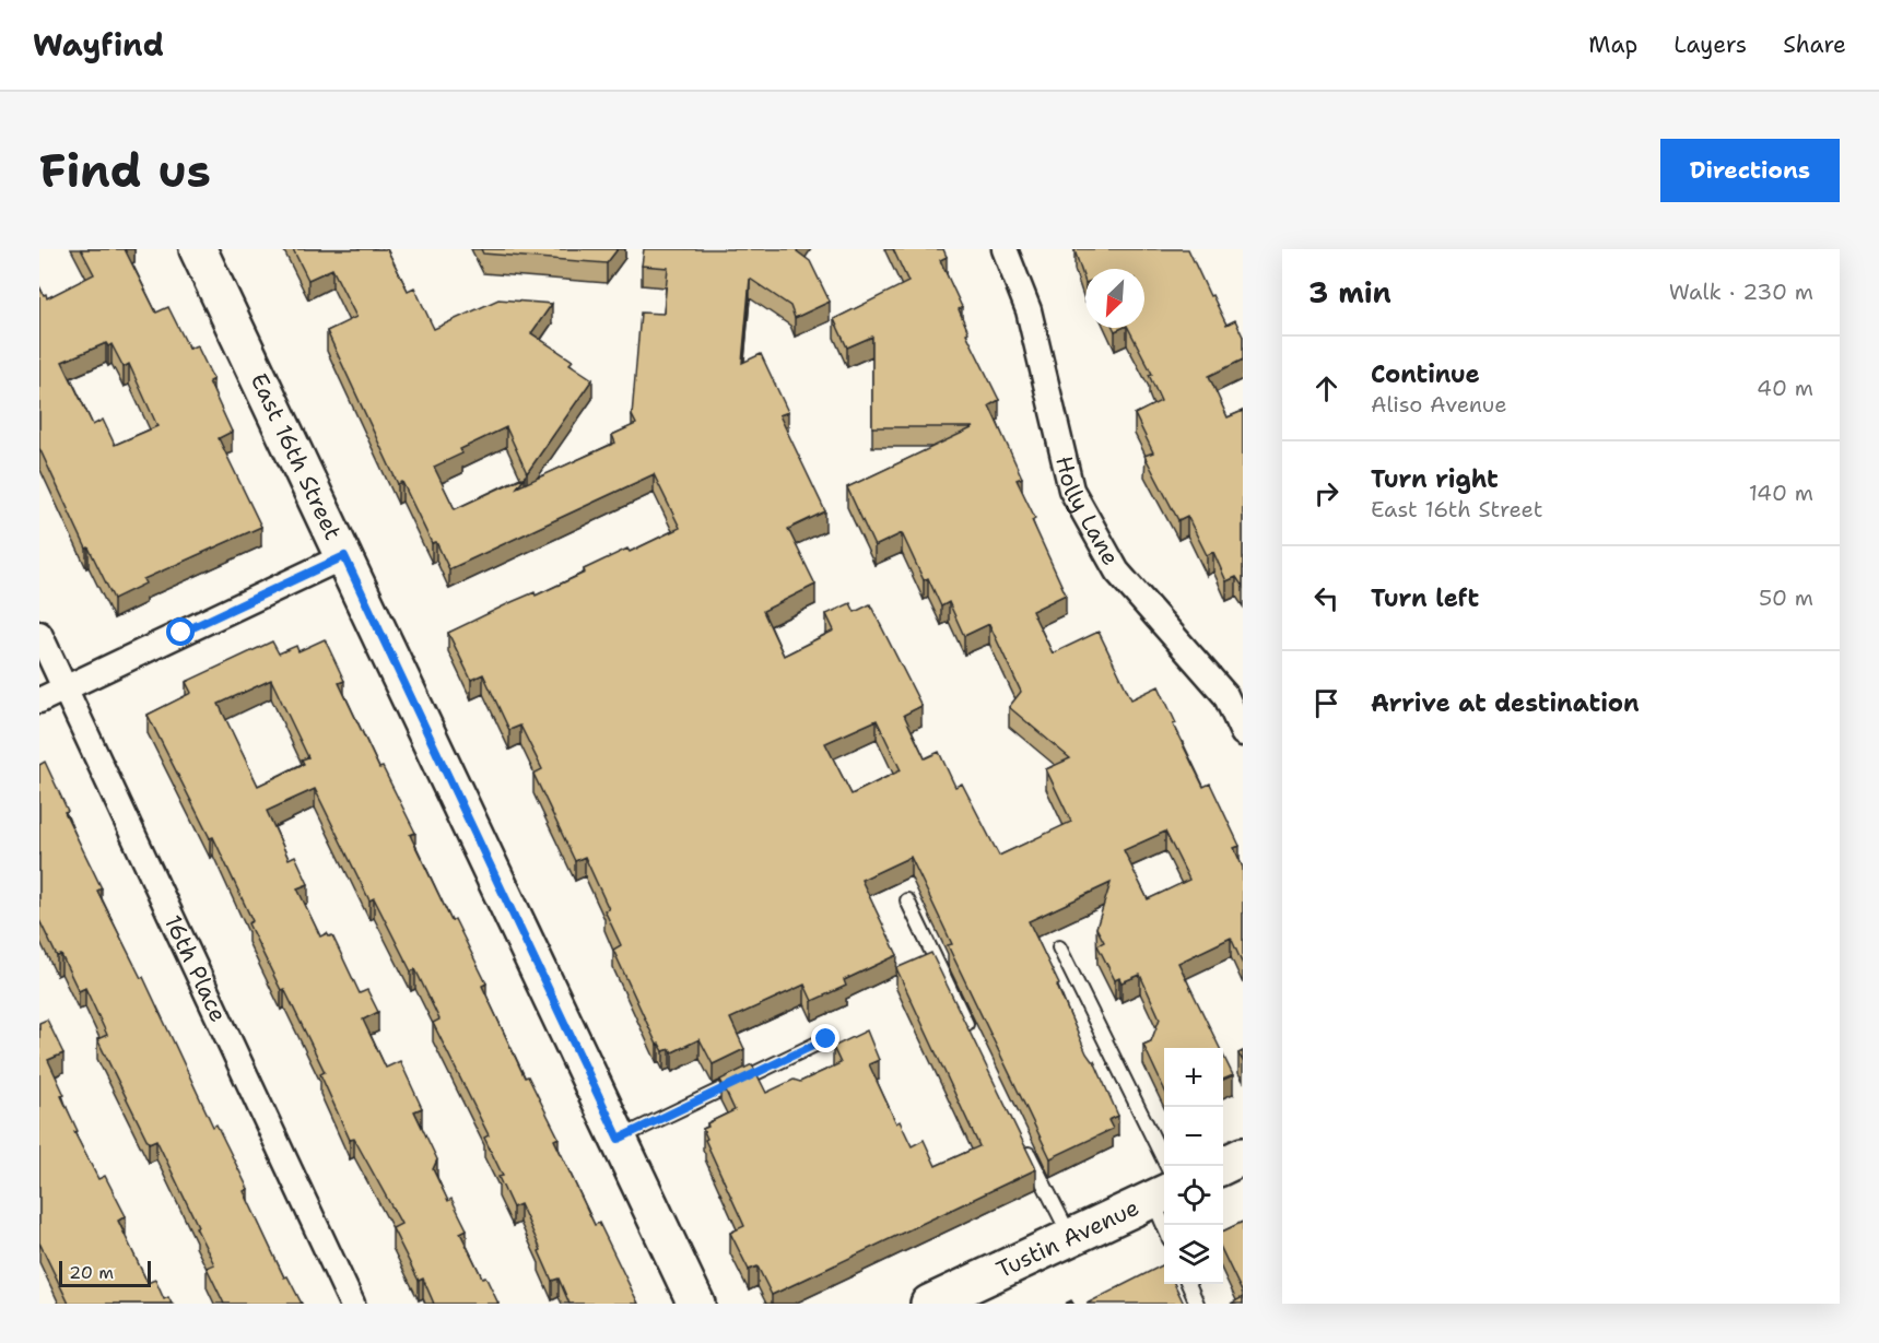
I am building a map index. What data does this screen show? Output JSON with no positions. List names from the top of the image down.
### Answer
{
  "streets": {
    "street": [
      "East 16th Street",
      "Holly Lane",
      "16th Place",
      "Tustin Avenue"
    ]
  },
  "scale_bar": "20 m",
  "north": "bottom left",
  "page": {
    "header": "Wayfind",
    "nav": ["Map", "Layers", "Share"],
    "buttons": "Directions",
    "title": "Find us",
    "heading": ["3 min", "Walk · 230 m"],
    "list": [
      ["Continue", "Aliso Avenue", "40 m"],
      ["Turn right", "East 16th Street", "140 m"],
      ["Turn left", "50 m"],
      "Arrive at destination"
    ],
    "map_buttons": ["+", "−"],
    "scale": "20 m"
  }
}
